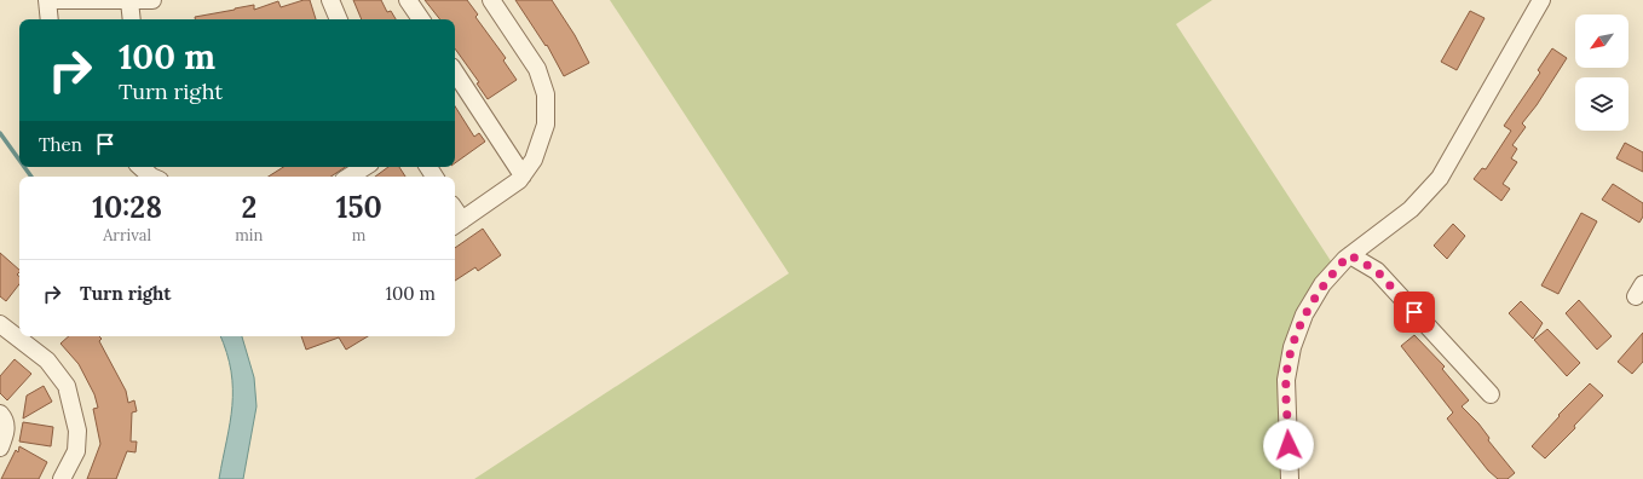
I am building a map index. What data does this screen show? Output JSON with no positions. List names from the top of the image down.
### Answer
{
  "north": "bottom left",
  "page": {
    "turn": ["100 m", "Turn right"],
    "then": "Then",
    "eta": [
      "10:28",
      "Arrival",
      "2",
      "min",
      "150",
      "m"
    ],
    "list": [
      {
        "name": "Turn right",
        "value": "100 m"
      }
    ]
  }
}
